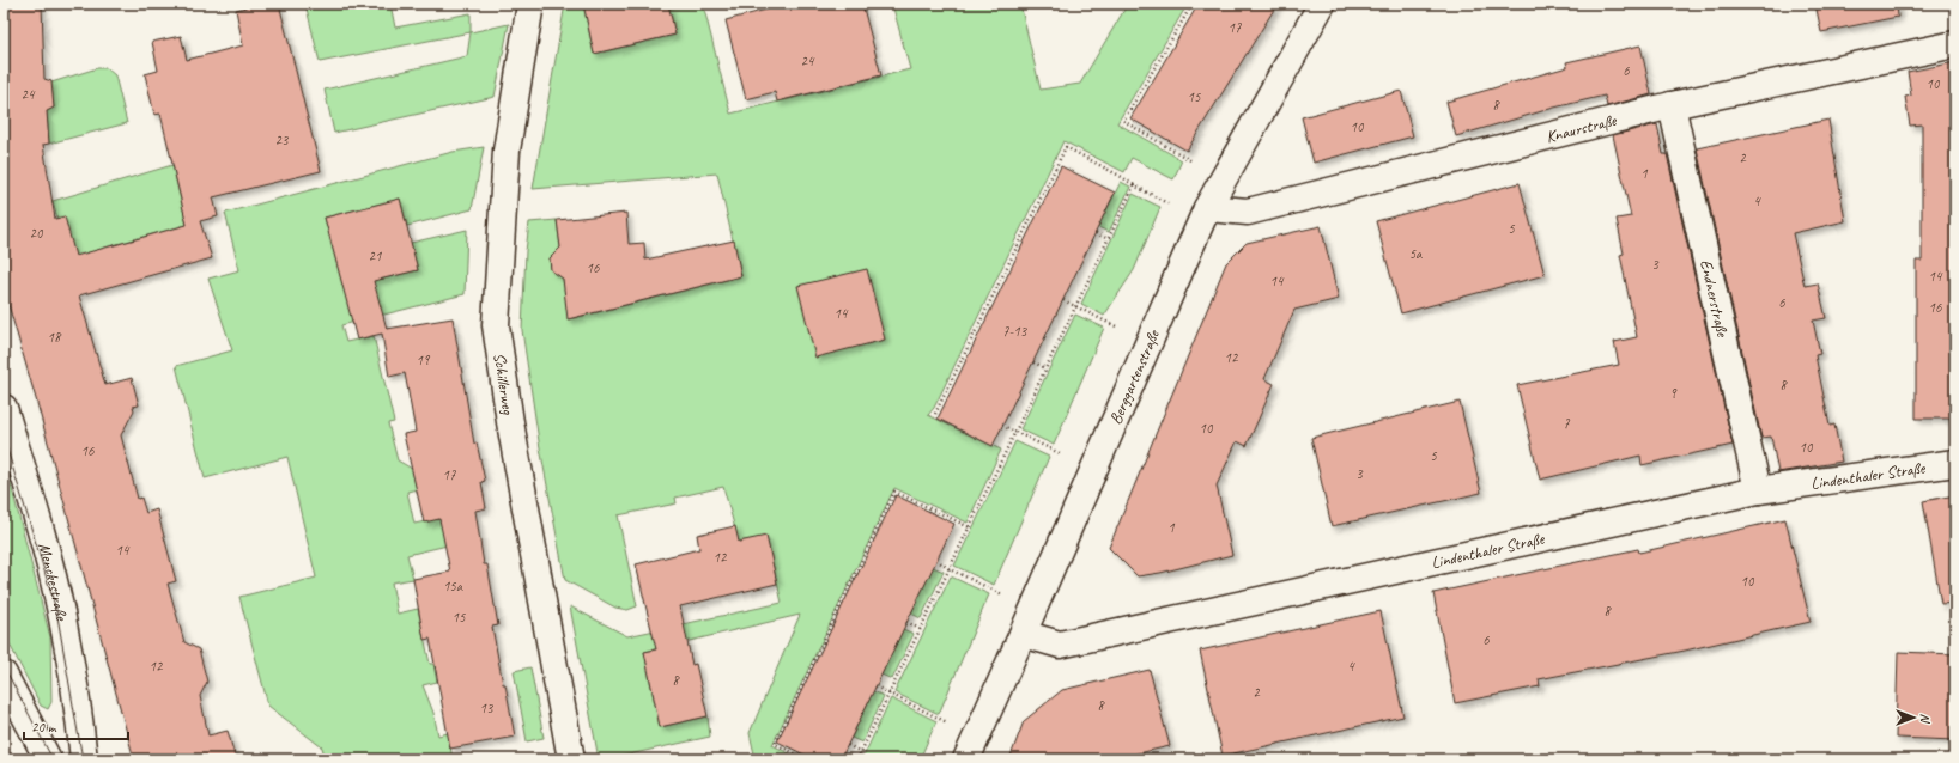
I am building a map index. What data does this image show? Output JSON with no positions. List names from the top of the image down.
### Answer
{
  "streets": {
    "street": [
      "Knaurstraße",
      "Endnerstraße",
      "Berggartenstraße",
      "Schillerweg",
      "Lindenthaler Straße",
      "Menckestraße"
    ]
  },
  "crossings": [
    ["Knaurstraße", "Endnerstraße"],
    ["Knaurstraße", "Berggartenstraße"],
    ["Endnerstraße", "Lindenthaler Straße"],
    ["Berggartenstraße", "Lindenthaler Straße"]
  ],
  "house_numbers": [
    "17",
    "24",
    "6",
    "10",
    "24",
    "15",
    "8",
    "10",
    "23",
    "2",
    "1",
    "4",
    "5",
    "20",
    "5a",
    "21",
    "3",
    "16",
    "14",
    "14",
    "6",
    "16",
    "14",
    "7-13",
    "18",
    "12",
    "19",
    "8",
    "9",
    "7",
    "10",
    "10",
    "16",
    "5",
    "3",
    "17",
    "1",
    "14",
    "12",
    "10",
    "15a",
    "8",
    "15",
    "6",
    "12",
    "4",
    "8",
    "2",
    "8",
    "13"
  ],
  "scale_bar": "20 m",
  "north": "right"
}
